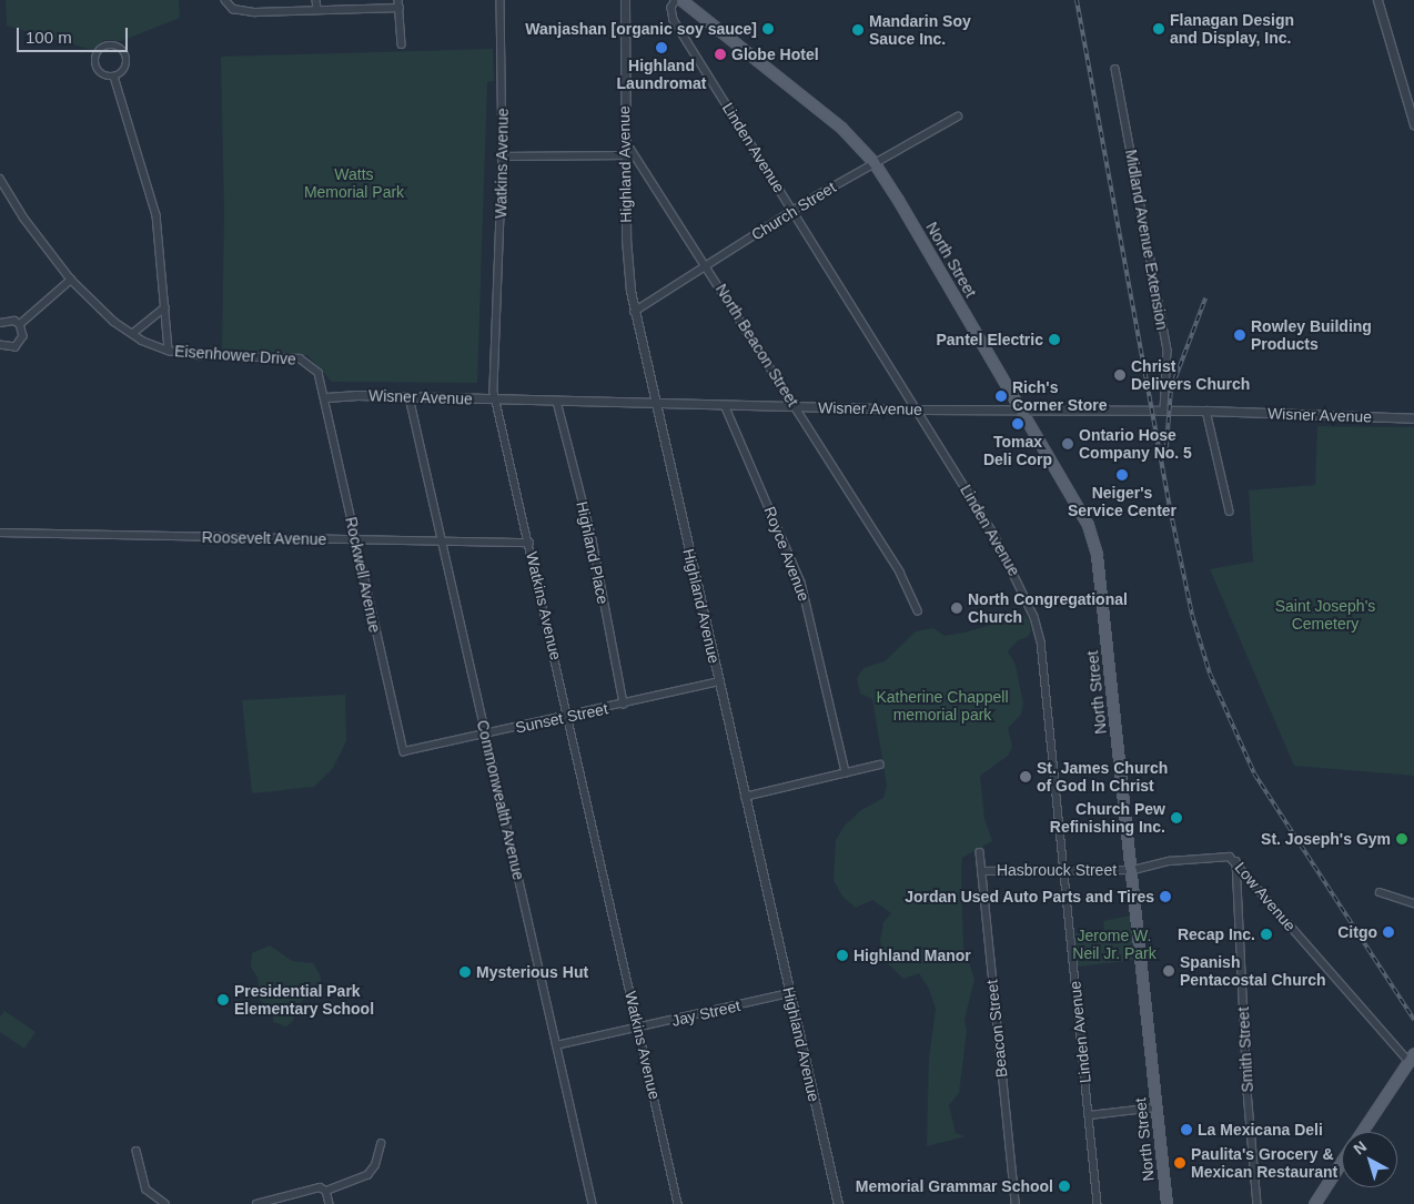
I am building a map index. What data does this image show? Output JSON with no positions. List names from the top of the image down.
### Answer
{
  "streets": {
    "main road": ["North Street"],
    "street": [
      "Linden Avenue",
      "Watkins Avenue",
      "Highland Avenue",
      "Church Street",
      "Midland Avenue Extension",
      "North Beacon Street",
      "Eisenhower Drive",
      "Wisner Avenue",
      "Roosevelt Avenue",
      "Highland Place",
      "Royce Avenue",
      "Rockwell Avenue",
      "Sunset Street",
      "Commonwealth Avenue",
      "Hasbrouck Street",
      "Low Avenue",
      "Jay Street",
      "Beacon Street",
      "Smith Street"
    ]
  },
  "crossings": [
    ["Linden Avenue", "Church Street"],
    ["Linden Avenue", "Wisner Avenue"],
    ["Linden Avenue", "Hasbrouck Street"],
    ["Watkins Avenue", "Wisner Avenue"],
    ["Watkins Avenue", "Roosevelt Avenue"],
    ["Watkins Avenue", "Sunset Street"],
    ["Watkins Avenue", "Jay Street"],
    ["Highland Avenue", "Church Street"],
    ["Highland Avenue", "North Beacon Street"],
    ["Highland Avenue", "Wisner Avenue"],
    ["Highland Avenue", "Sunset Street"],
    ["Highland Avenue", "Jay Street"],
    ["Church Street", "North Street"],
    ["Church Street", "North Beacon Street"],
    ["Midland Avenue Extension", "Wisner Avenue"],
    ["North Street", "Wisner Avenue"],
    ["North Street", "Hasbrouck Street"],
    ["North Street", "Low Avenue"],
    ["North Beacon Street", "Wisner Avenue"],
    ["Eisenhower Drive", "Wisner Avenue"],
    ["Eisenhower Drive", "Rockwell Avenue"],
    ["Wisner Avenue", "Highland Place"],
    ["Wisner Avenue", "Royce Avenue"],
    ["Wisner Avenue", "Rockwell Avenue"],
    ["Wisner Avenue", "Commonwealth Avenue"],
    ["Roosevelt Avenue", "Rockwell Avenue"],
    ["Roosevelt Avenue", "Commonwealth Avenue"],
    ["Highland Place", "Sunset Street"],
    ["Rockwell Avenue", "Sunset Street"],
    ["Sunset Street", "Commonwealth Avenue"],
    ["Commonwealth Avenue", "Jay Street"],
    ["Hasbrouck Street", "Low Avenue"],
    ["Hasbrouck Street", "Beacon Street"],
    ["Low Avenue", "Smith Street"]
  ],
  "parks": [
    "Watts Memorial Park",
    "Saint Joseph's Cemetery",
    "Katherine Chappell memorial park",
    "Jerome W. Neil Jr. Park"
  ],
  "places": [
    "Wanjashan [organic soy sauce]",
    "Flanagan Design and Display, Inc.",
    "Mandarin Soy Sauce Inc.",
    "Highland Laundromat",
    "Globe Hotel",
    "Rowley Building Products",
    "Pantel Electric",
    "Christ Delivers Church",
    "Rich's Corner Store",
    "Tomax Deli Corp",
    "Ontario Hose Company No. 5",
    "Neiger's Service Center",
    "North Congregational Church",
    "St. James Church of God In Christ",
    "Church Pew Refinishing Inc.",
    "St. Joseph's Gym",
    "Jordan Used Auto Parts and Tires",
    "Citgo",
    "Recap Inc.",
    "Highland Manor",
    "Spanish Pentacostal Church",
    "Mysterious Hut",
    "Presidential Park Elementary School",
    "La Mexicana Deli",
    "Paulita's Grocery & Mexican Restaurant",
    "Memorial Grammar School"
  ],
  "scale_bar": "100 m",
  "north": "top left"
}
